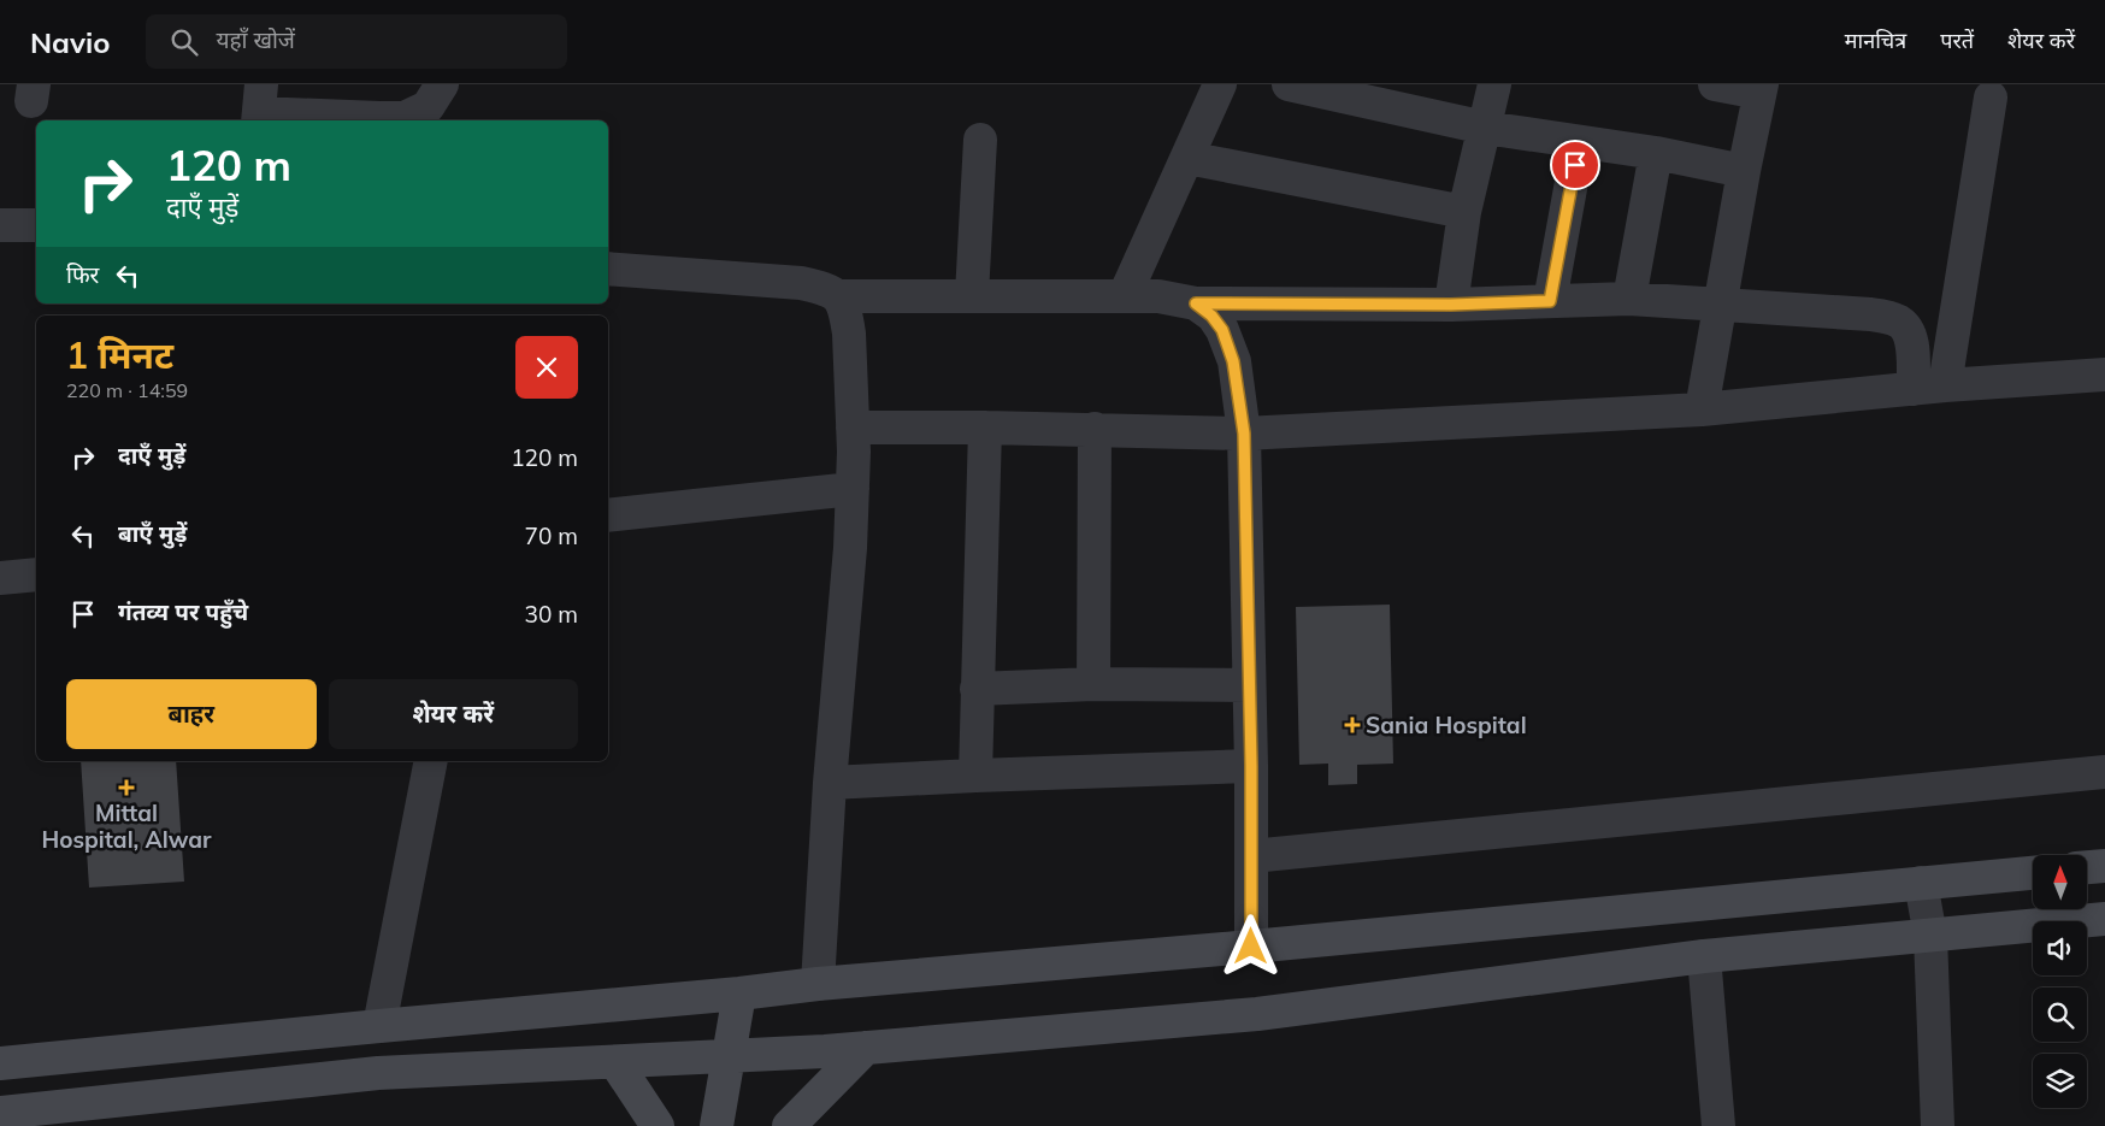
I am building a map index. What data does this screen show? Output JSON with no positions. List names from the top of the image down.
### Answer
{
  "places": {
    "health": ["Sania Hospital", "Mittal Hospital, Alwar"]
  },
  "north": "top",
  "page": {
    "header": "Navio",
    "search": "यहाँ खोजें",
    "nav": ["मानचित्र", "परतें", "शेयर करें"],
    "turn": ["120 m", "दाएँ मुड़ें"],
    "then": "फिर",
    "heading": ["1 मिनट", "220 m · 14:59"],
    "list": [
      {
        "name": "दाएँ मुड़ें",
        "value": "120 m"
      },
      {
        "name": "बाएँ मुड़ें",
        "value": "70 m"
      },
      {
        "name": "गंतव्य पर पहुँचे",
        "value": "30 m"
      }
    ],
    "buttons": ["बाहर", "शेयर करें"]
  }
}
